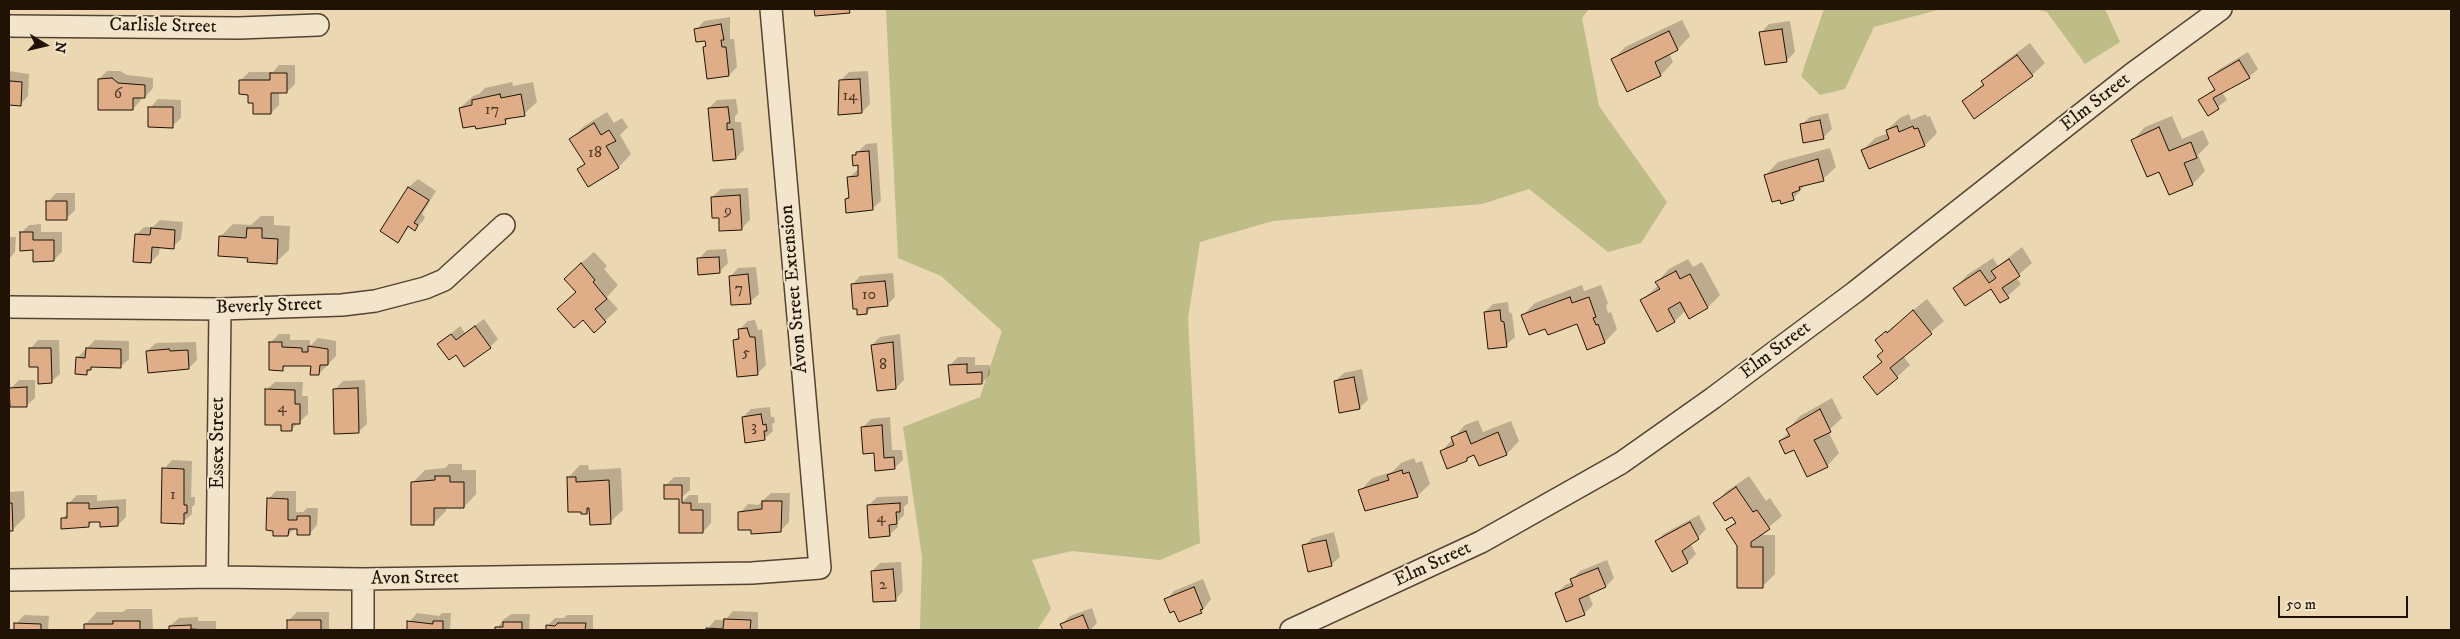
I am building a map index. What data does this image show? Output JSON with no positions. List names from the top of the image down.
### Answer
{
  "streets": {
    "street": [
      "Carlisle Street",
      "Elm Street",
      "Avon Street Extension",
      "Beverly Street",
      "Essex Street",
      "Avon Street"
    ]
  },
  "crossings": [
    ["Avon Street Extension", "Avon Street"],
    ["Beverly Street", "Essex Street"],
    ["Essex Street", "Avon Street"]
  ],
  "house_numbers": [
    "6",
    "14",
    "17",
    "18",
    "9",
    "7",
    "10",
    "5",
    "8",
    "4",
    "3",
    "1",
    "4",
    "2"
  ],
  "scale_bar": "50 m",
  "north": "right"
}
